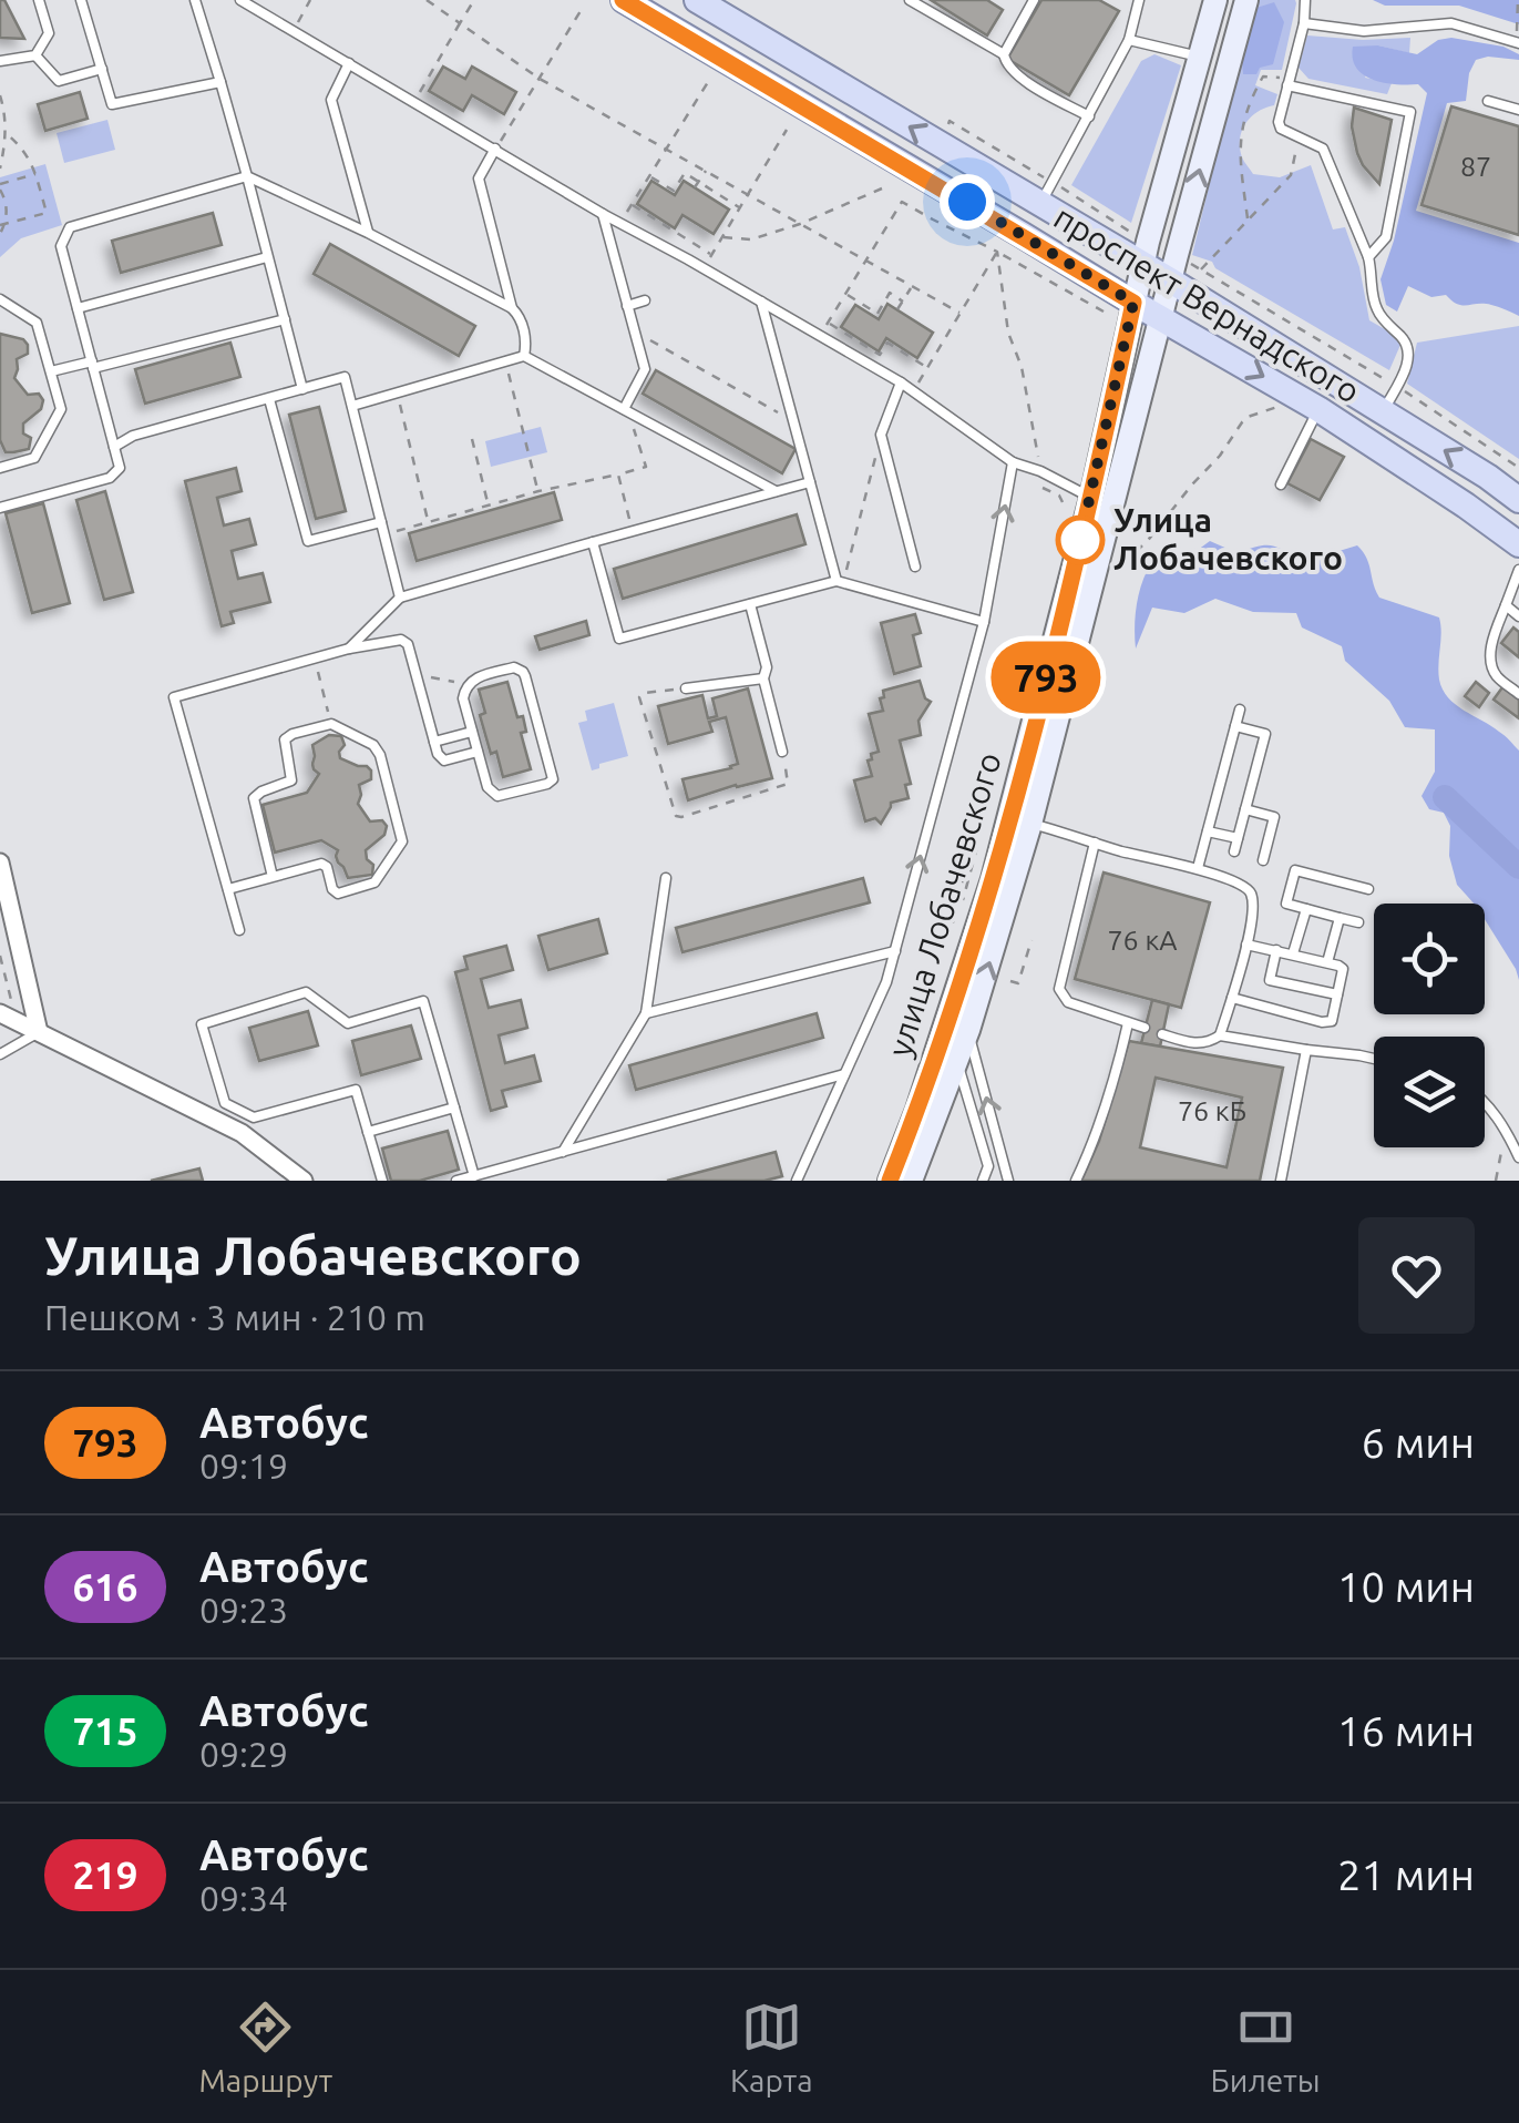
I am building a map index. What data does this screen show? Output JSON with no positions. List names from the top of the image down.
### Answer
{
  "streets": {
    "main road": ["проспект Вернадского", "улица Лобачевского"]
  },
  "crossings": [
    ["проспект Вернадского", "улица Лобачевского"]
  ],
  "places": ["Улица Лобачевского"],
  "lines": ["bus line 793"],
  "house_numbers": ["87", "76 кА", "76 кБ"],
  "page": {
    "on_map": "793",
    "heading": ["Улица Лобачевского", "Пешком · 3 мин · 210 m"],
    "list": [
      {
        "mark": "793",
        "name": "Автобус",
        "note": "09:19",
        "value": "6 мин"
      },
      {
        "mark": "616",
        "name": "Автобус",
        "note": "09:23",
        "value": "10 мин"
      },
      {
        "mark": "715",
        "name": "Автобус",
        "note": "09:29",
        "value": "16 мин"
      },
      {
        "mark": "219",
        "name": "Автобус",
        "note": "09:34",
        "value": "21 мин"
      }
    ],
    "tabs": ["Маршрут", "Карта", "Билеты"]
  }
}
